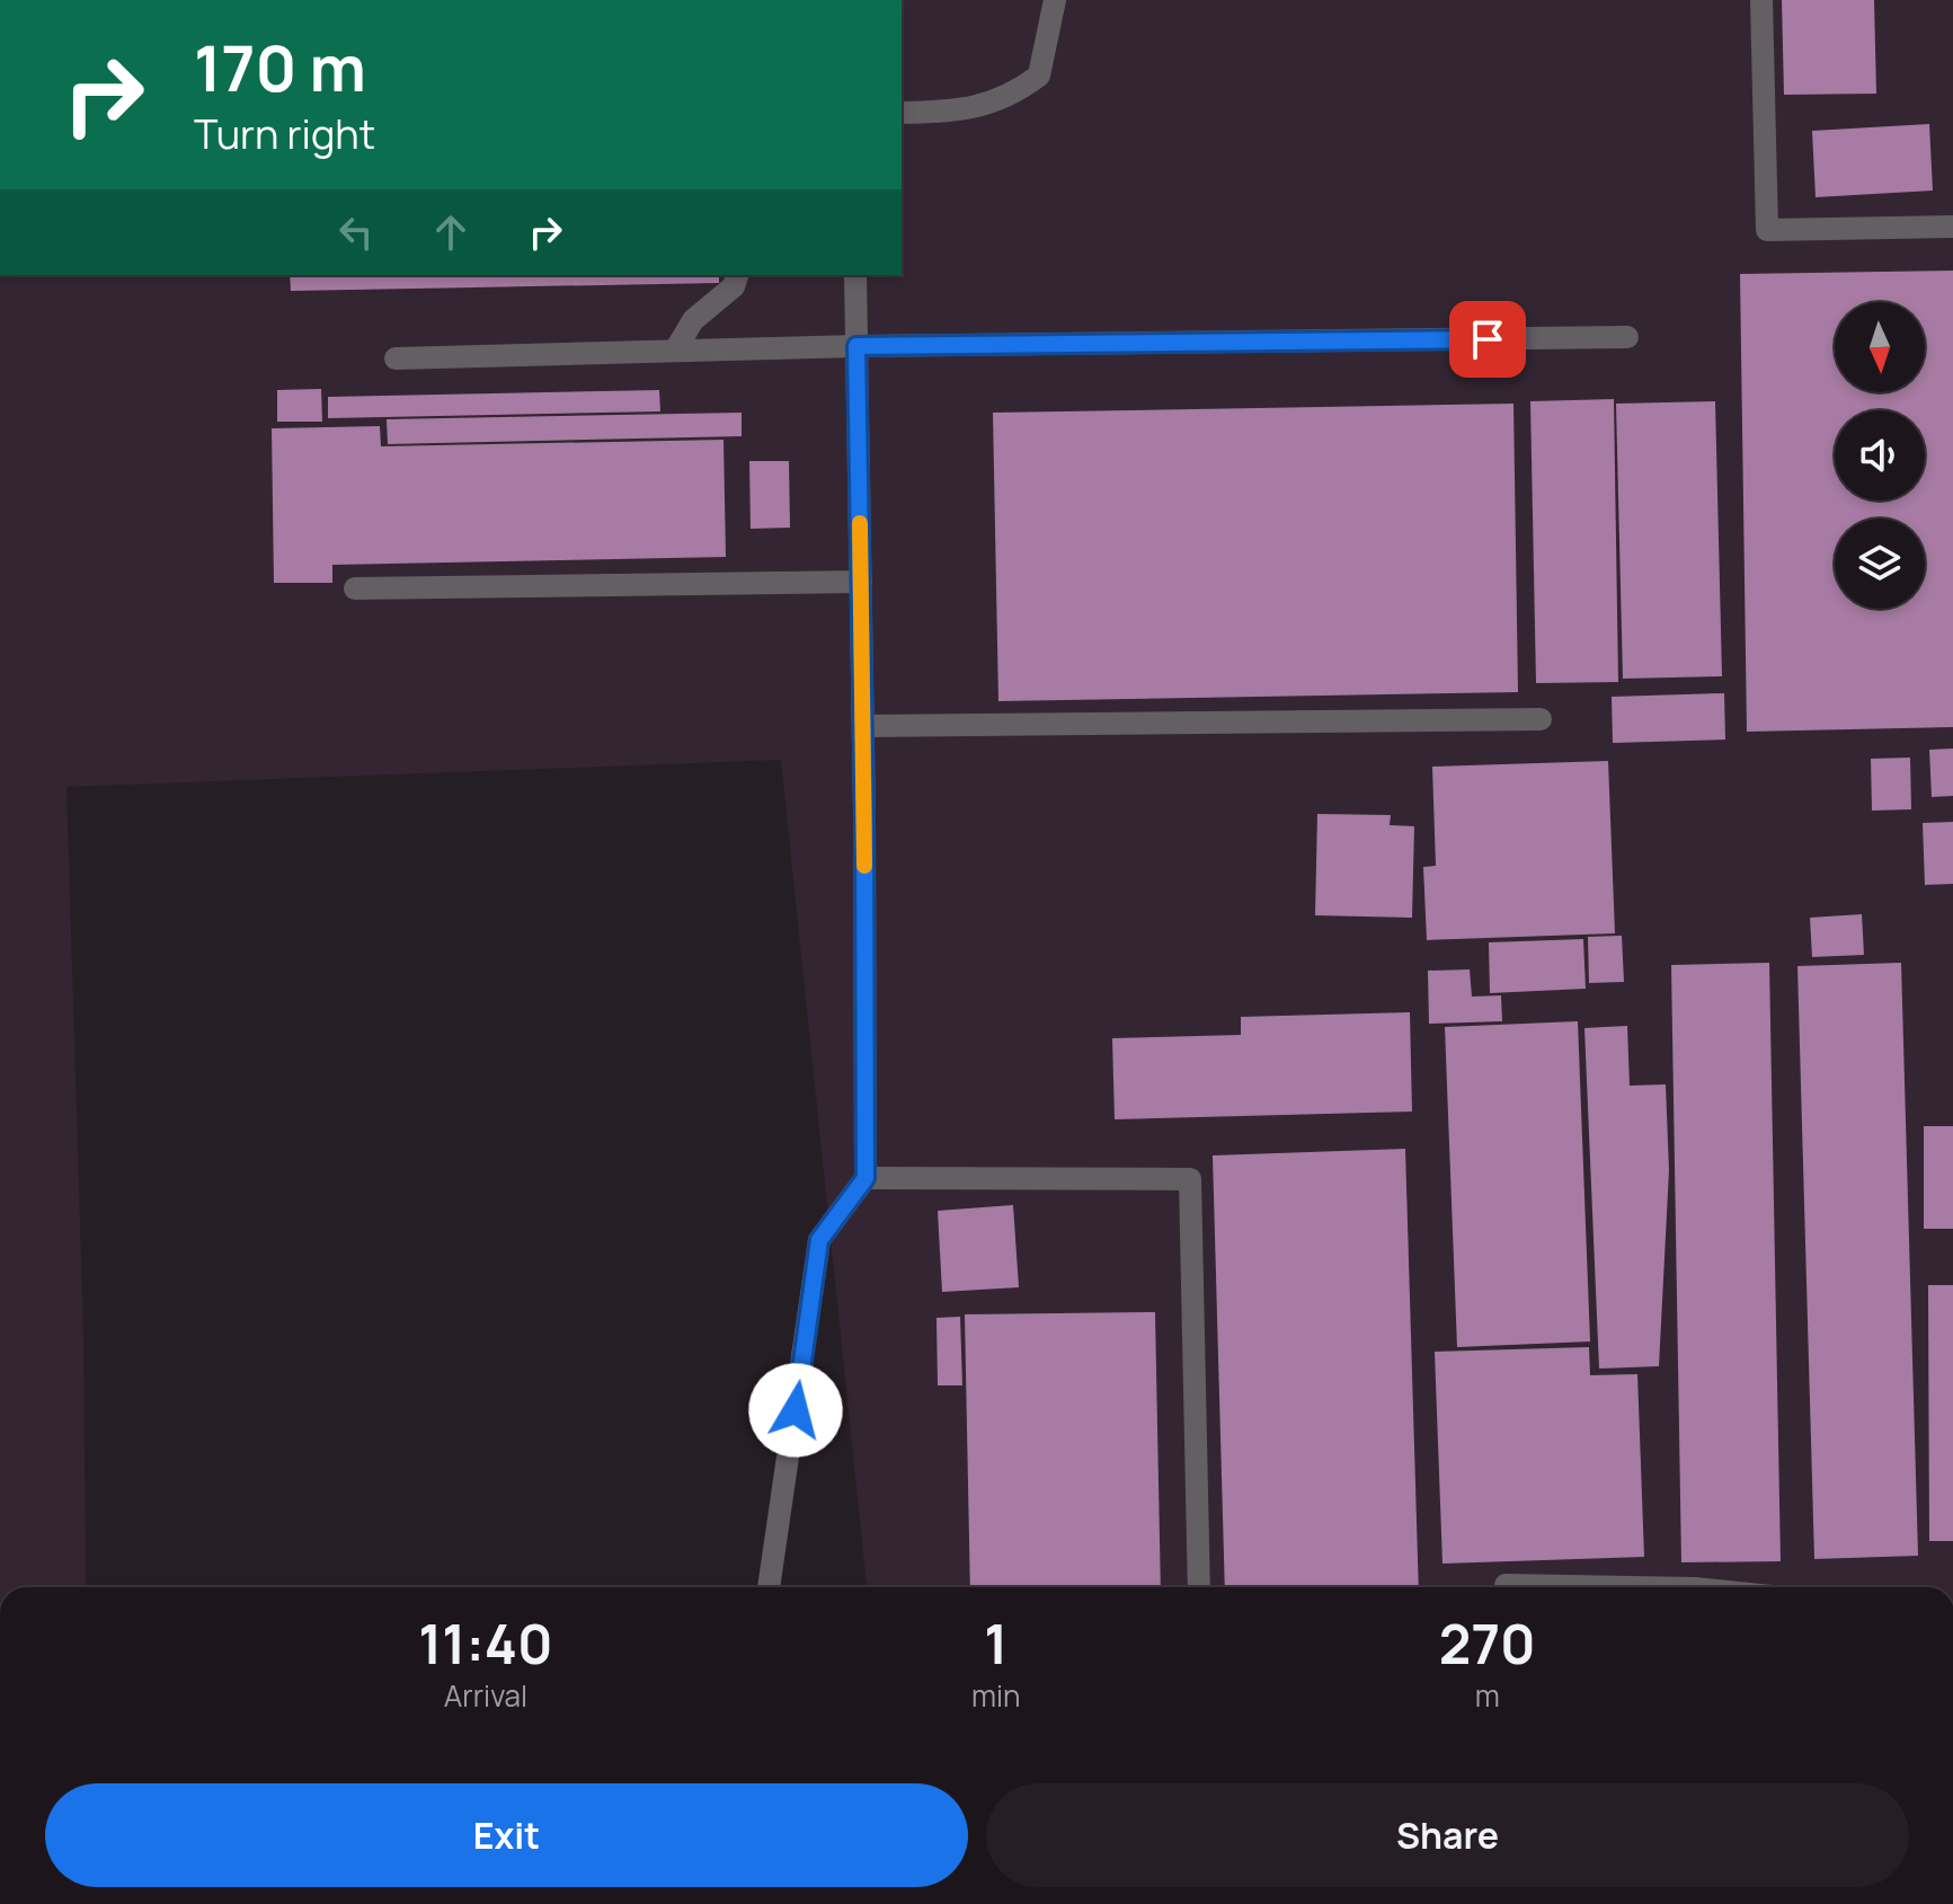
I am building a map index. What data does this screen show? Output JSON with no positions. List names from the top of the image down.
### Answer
{
  "north": "bottom",
  "page": {
    "turn": ["170 m", "Turn right"],
    "eta": [
      "11:40",
      "Arrival",
      "1",
      "min",
      "270",
      "m"
    ],
    "buttons": ["Exit", "Share"]
  }
}
